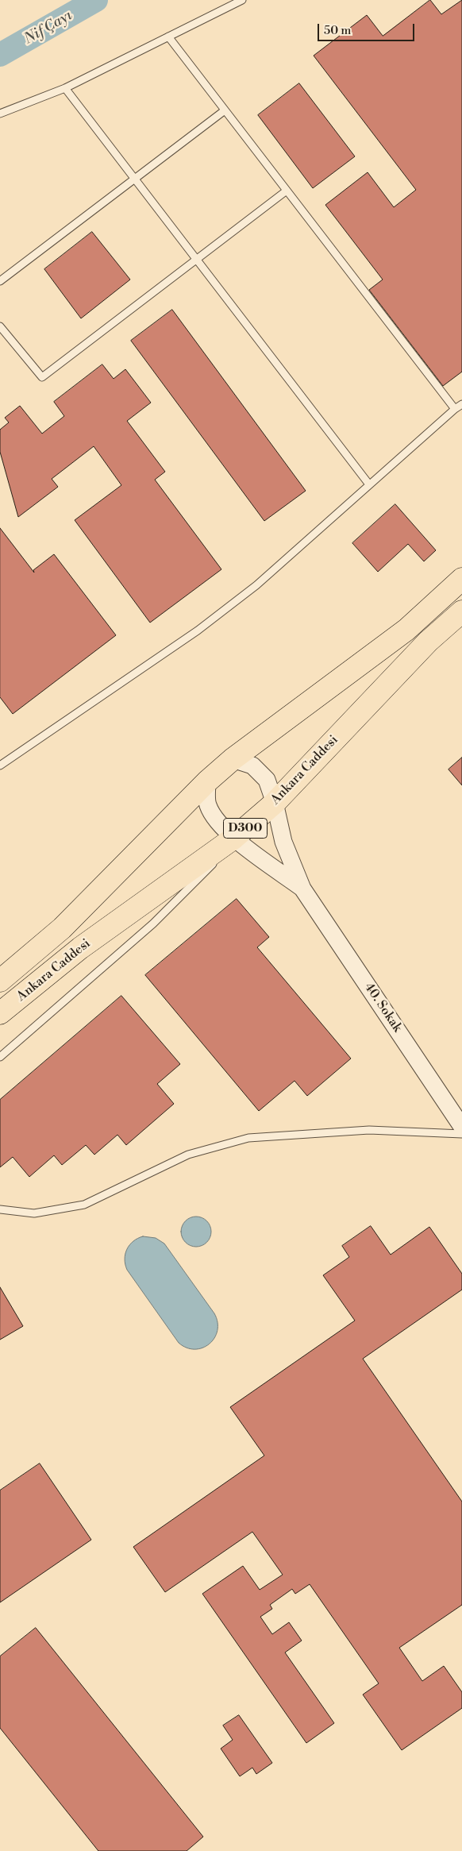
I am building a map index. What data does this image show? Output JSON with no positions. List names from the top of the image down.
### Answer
{
  "streets": {
    "highway": ["Ankara Caddesi", "D300"],
    "street": ["40. Sokak"]
  },
  "water": ["Nif Çayı"],
  "scale_bar": "50 m"
}
